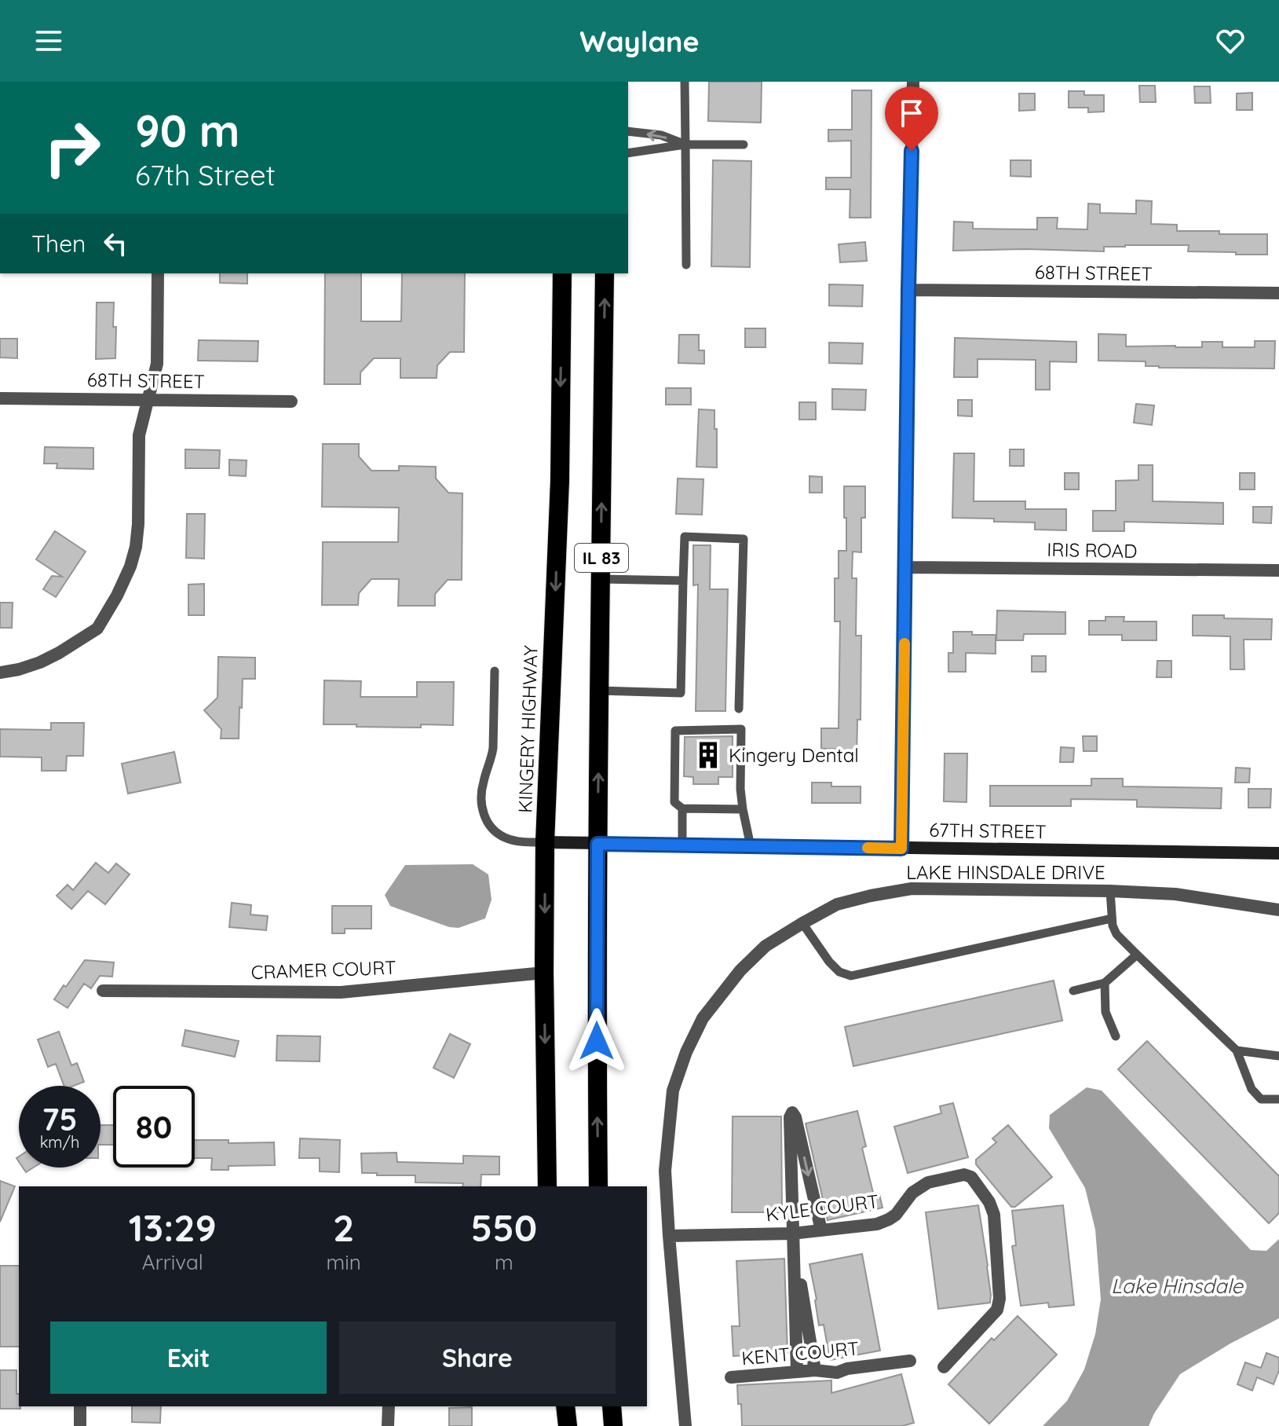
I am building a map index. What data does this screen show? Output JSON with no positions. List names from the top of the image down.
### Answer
{
  "streets": {
    "highway": ["IL 83", "KINGERY HIGHWAY"],
    "street": [
      "68TH STREET",
      "IRIS ROAD",
      "67TH STREET",
      "LAKE HINSDALE DRIVE",
      "CRAMER COURT",
      "KYLE COURT",
      "KENT COURT"
    ]
  },
  "crossings": [
    ["IL 83", "67TH STREET"],
    ["KINGERY HIGHWAY", "67TH STREET"],
    ["KINGERY HIGHWAY", "CRAMER COURT"],
    ["LAKE HINSDALE DRIVE", "KYLE COURT"]
  ],
  "water": ["Lake Hinsdale"],
  "places": {
    "building": ["Kingery Dental"]
  },
  "page": {
    "header": "Waylane",
    "turn": ["90 m", "67th Street"],
    "then": "Then",
    "speed": "75 km/h",
    "limit": "80",
    "eta": [
      "13:29",
      "Arrival",
      "2",
      "min",
      "550",
      "m"
    ],
    "buttons": ["Exit", "Share"]
  }
}
